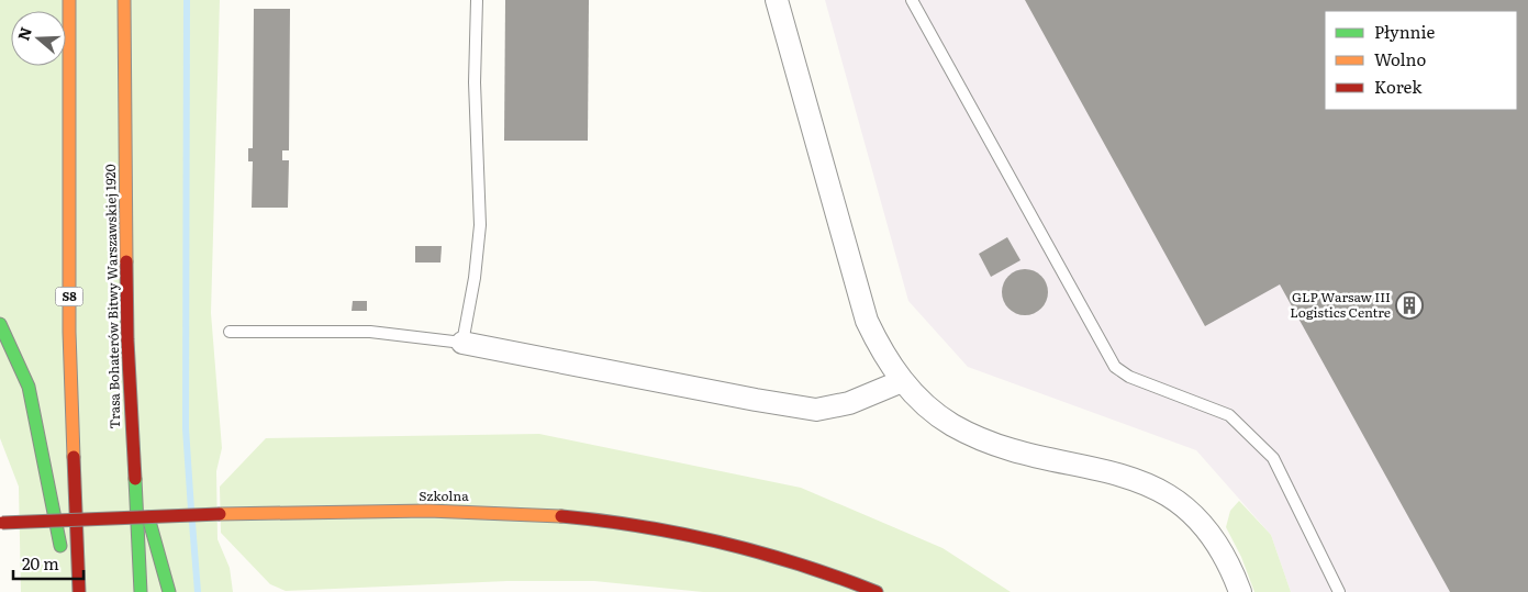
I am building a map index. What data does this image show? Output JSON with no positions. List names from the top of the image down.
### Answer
{
  "streets": {
    "main road": ["S8", "Trasa Bohaterów Bitwy Warszawskiej 1920", "Szkolna"]
  },
  "places": {
    "building": ["GLP Warsaw III Logistics Centre"]
  },
  "legend": ["Płynnie", "Wolno", "Korek"],
  "scale_bar": "20 m",
  "north": "left"
}
